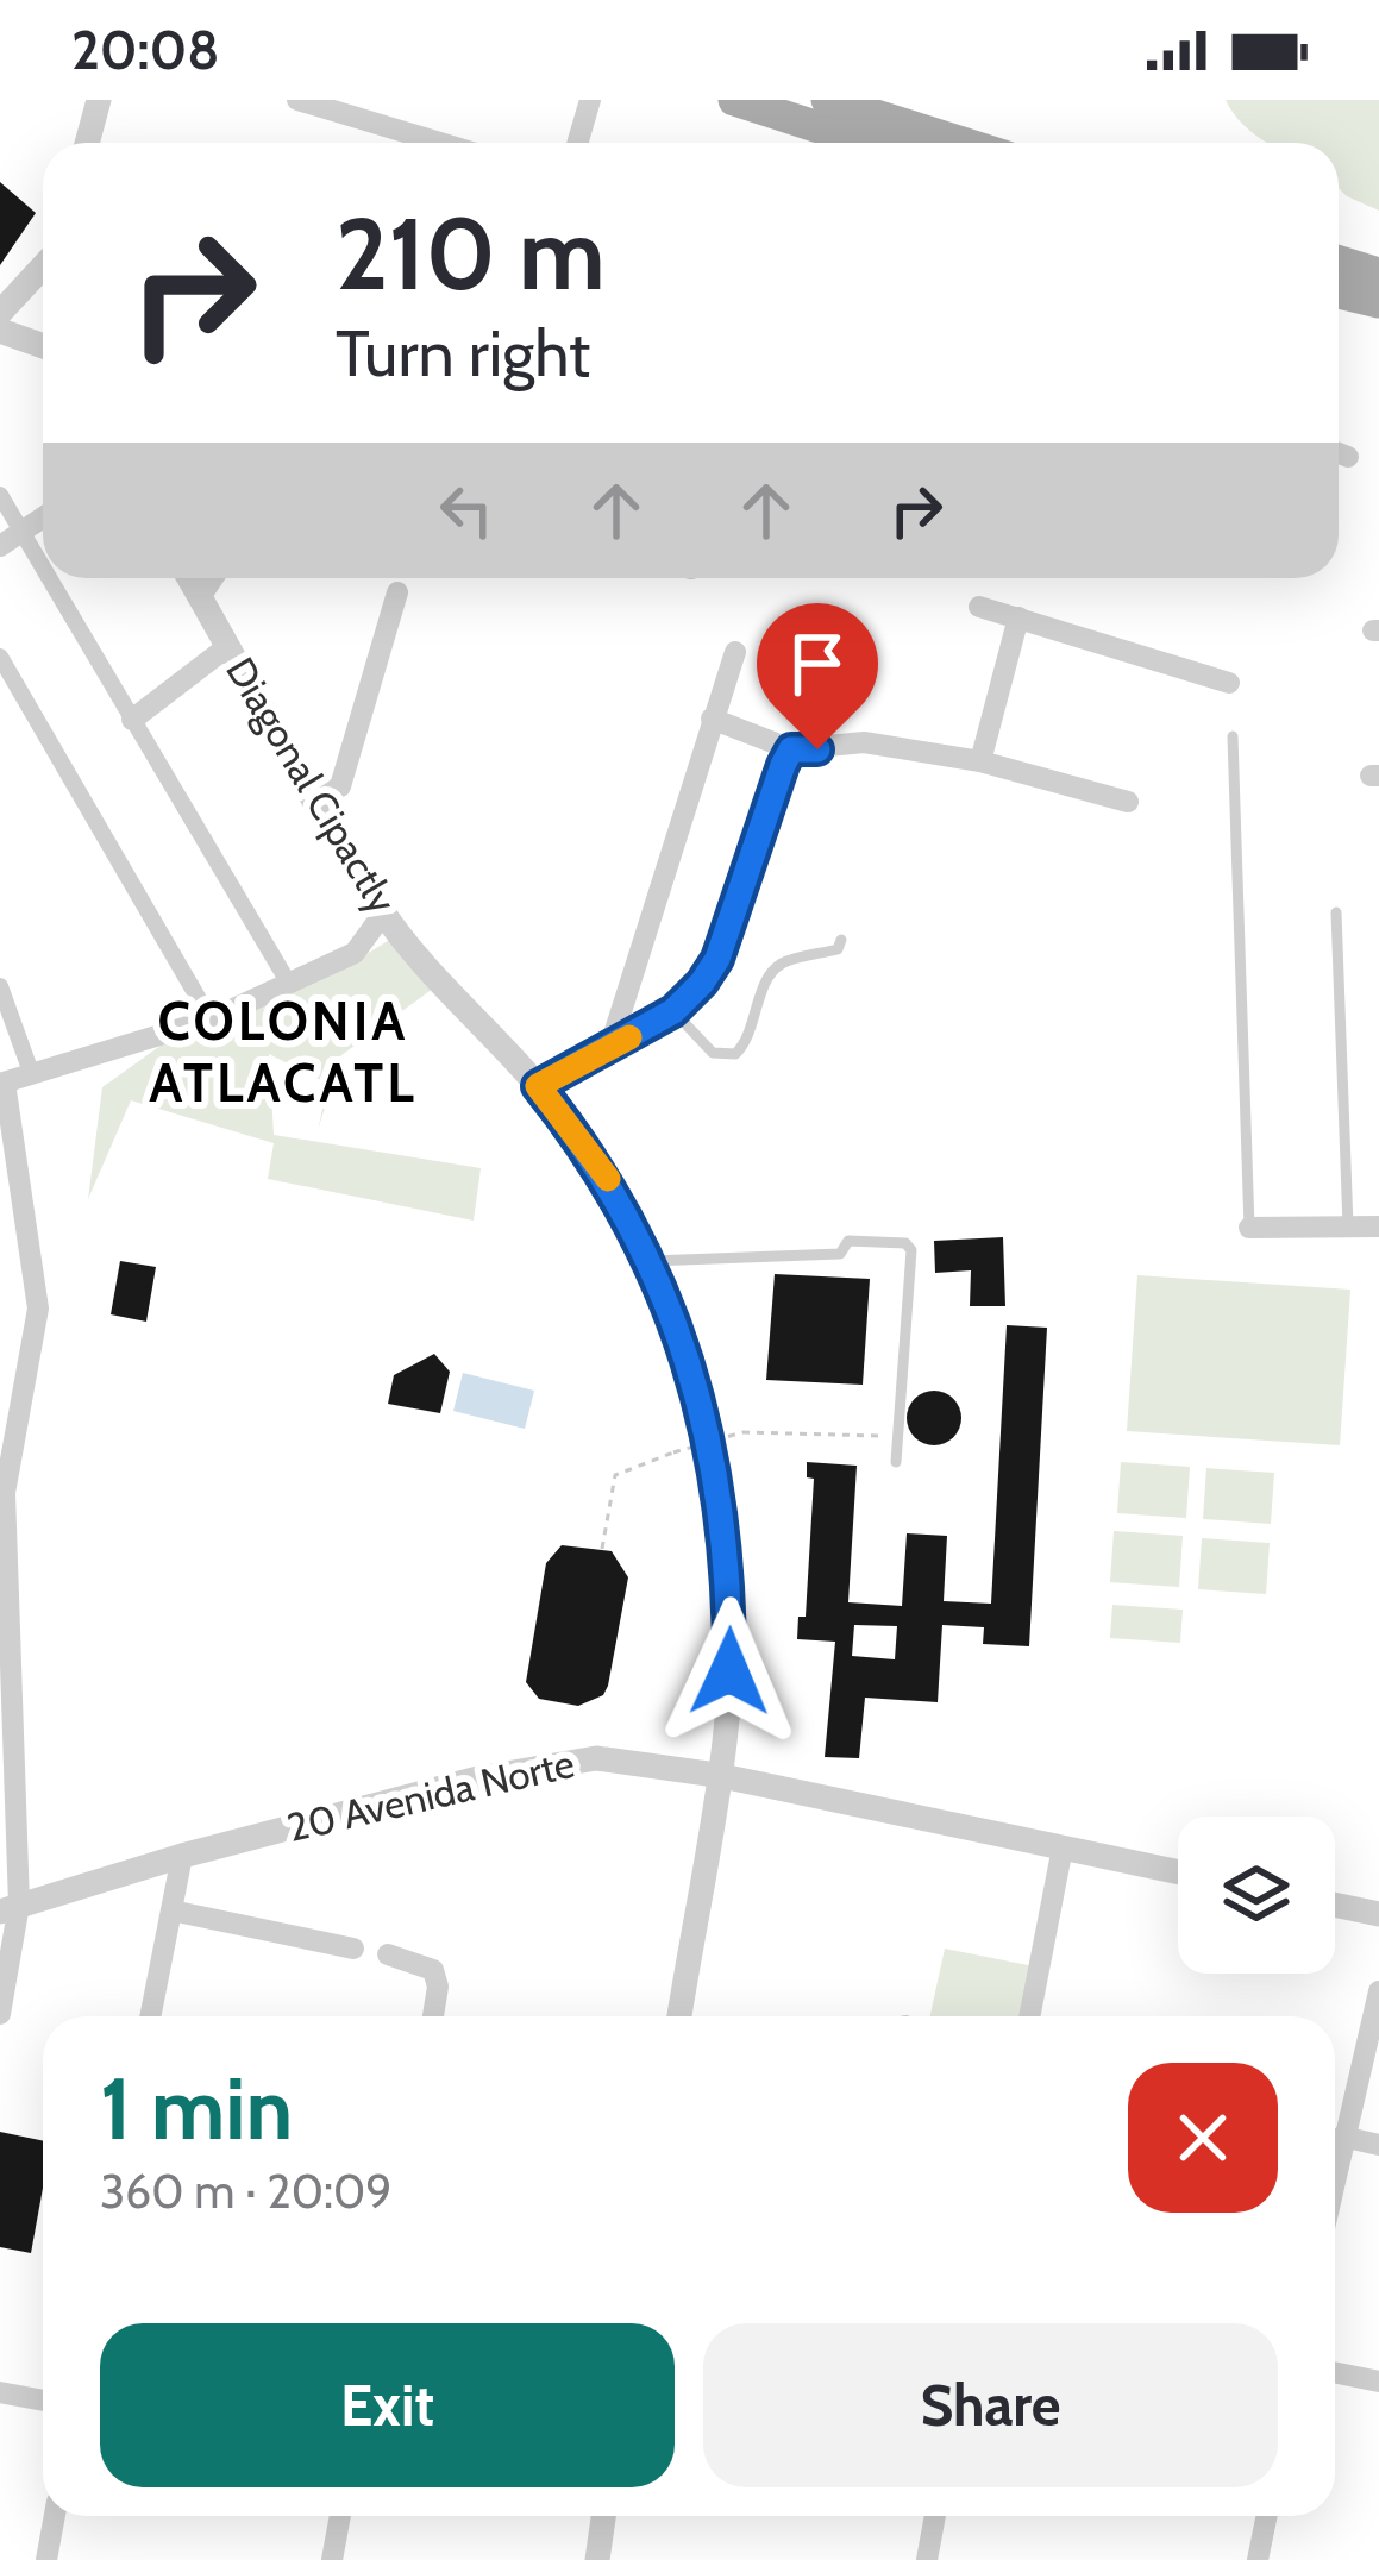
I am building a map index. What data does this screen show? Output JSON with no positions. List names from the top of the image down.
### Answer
{
  "streets": {
    "street": ["Diagonal Cipactly", "20 Avenida Norte"]
  },
  "crossings": [
    ["Diagonal Cipactly", "20 Avenida Norte"]
  ],
  "districts": ["COLONIA ATLACATL"],
  "page": {
    "status": "20:08",
    "turn": ["210 m", "Turn right"],
    "heading": ["1 min", "360 m · 20:09"],
    "buttons": ["Exit", "Share"]
  }
}
